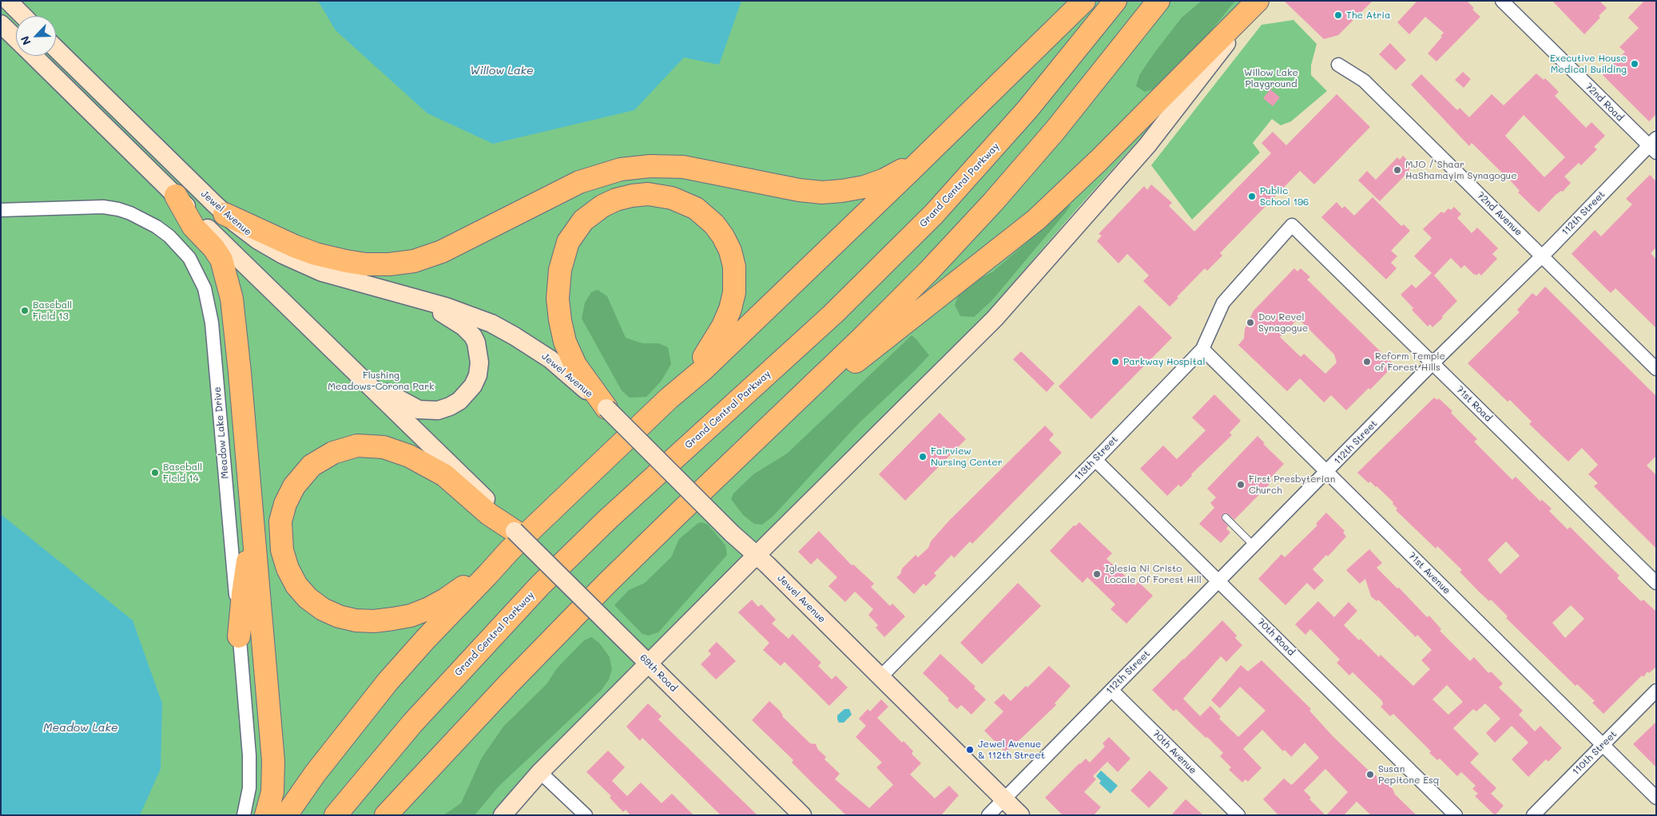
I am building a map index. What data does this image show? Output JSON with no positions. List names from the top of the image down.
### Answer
{
  "streets": {
    "highway": ["Grand Central Parkway"],
    "street": [
      "72nd Road",
      "Jewel Avenue",
      "112th Street",
      "72nd Avenue",
      "71st Road",
      "Meadow Lake Drive",
      "113th Street",
      "71st Avenue",
      "70th Road",
      "69th Road",
      "70th Avenue",
      "110th Street"
    ]
  },
  "crossings": [
    ["72nd Road", "112th Street"],
    ["Jewel Avenue", "112th Street"],
    ["Jewel Avenue", "113th Street"],
    ["112th Street", "72nd Avenue"],
    ["112th Street", "71st Road"],
    ["112th Street", "71st Avenue"],
    ["112th Street", "70th Road"],
    ["112th Street", "70th Avenue"],
    ["71st Road", "113th Street"],
    ["113th Street", "71st Avenue"],
    ["113th Street", "70th Road"],
    ["71st Avenue", "110th Street"]
  ],
  "water": ["Willow Lake", "Meadow Lake"],
  "parks": ["Willow Lake Playground", "Flushing Meadows-Corona Park"],
  "places": [
    "The Atria",
    "Executive House Medical Building",
    "MJO / Shaar HaShamayim Synagogue",
    "Public School 196",
    "Baseball Field 13",
    "Dov Revel Synagogue",
    "Parkway Hospital",
    "Reform Temple of Forest Hills",
    "Fairview Nursing Center",
    "Baseball Field 14",
    "First Presbyterian Church",
    "Iglesia Ni Cristo Locale Of Forest Hill",
    "Jewel Avenue & 112th Street",
    "Susan Pepitone Esq"
  ],
  "north": "bottom left"
}
